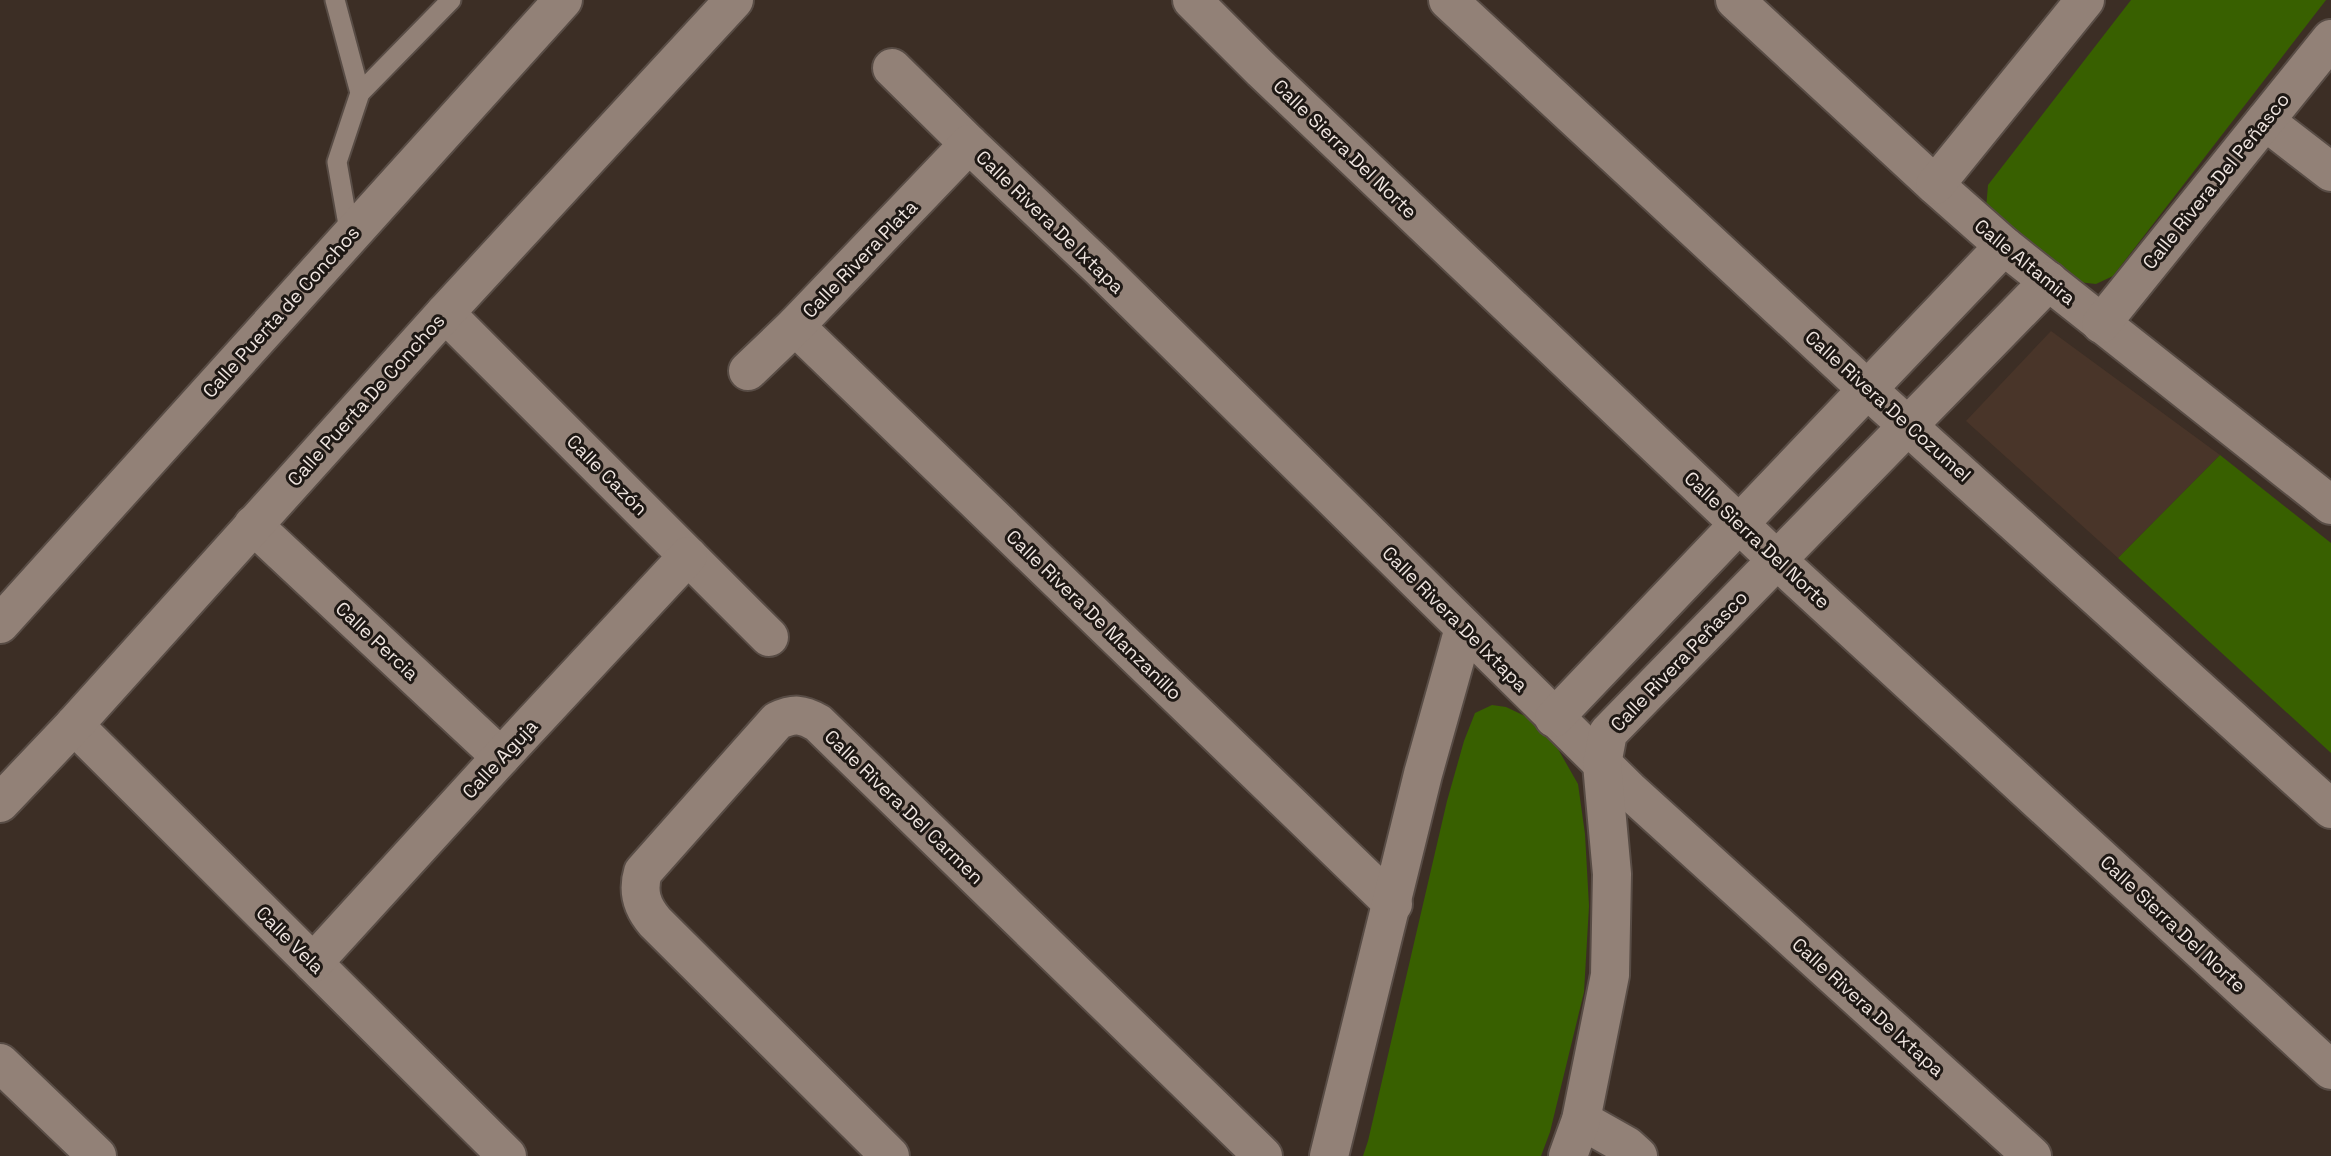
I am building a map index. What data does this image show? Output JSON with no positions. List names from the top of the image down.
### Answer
{
  "streets": {
    "street": [
      "Calle Sierra Del Norte",
      "Calle Rivera Del Peñasco",
      "Calle Rivera De Ixtapa",
      "Calle Rivera Plata",
      "Calle Altamira",
      "Calle Puerta de Conchos",
      "Calle Puerta De Conchos",
      "Calle Rivera De Cozumel",
      "Calle Cazón",
      "Calle Rivera De Manzanillo",
      "Calle Percia",
      "Calle Rivera Peñasco",
      "Calle Aguja",
      "Calle Rivera Del Carmen",
      "Calle Vela"
    ]
  },
  "crossings": [
    ["Calle Sierra Del Norte", "Calle Rivera Peñasco"],
    ["Calle Rivera Del Peñasco", "Calle Altamira"],
    ["Calle Rivera De Ixtapa", "Calle Rivera Plata"],
    ["Calle Rivera De Ixtapa", "Calle Rivera Peñasco"],
    ["Calle Rivera Plata", "Calle Rivera De Manzanillo"],
    ["Calle Altamira", "Calle Rivera Peñasco"],
    ["Calle Puerta De Conchos", "Calle Cazón"],
    ["Calle Puerta De Conchos", "Calle Percia"],
    ["Calle Puerta De Conchos", "Calle Vela"],
    ["Calle Rivera De Cozumel", "Calle Rivera Peñasco"],
    ["Calle Cazón", "Calle Aguja"],
    ["Calle Percia", "Calle Aguja"],
    ["Calle Aguja", "Calle Vela"]
  ]
}
